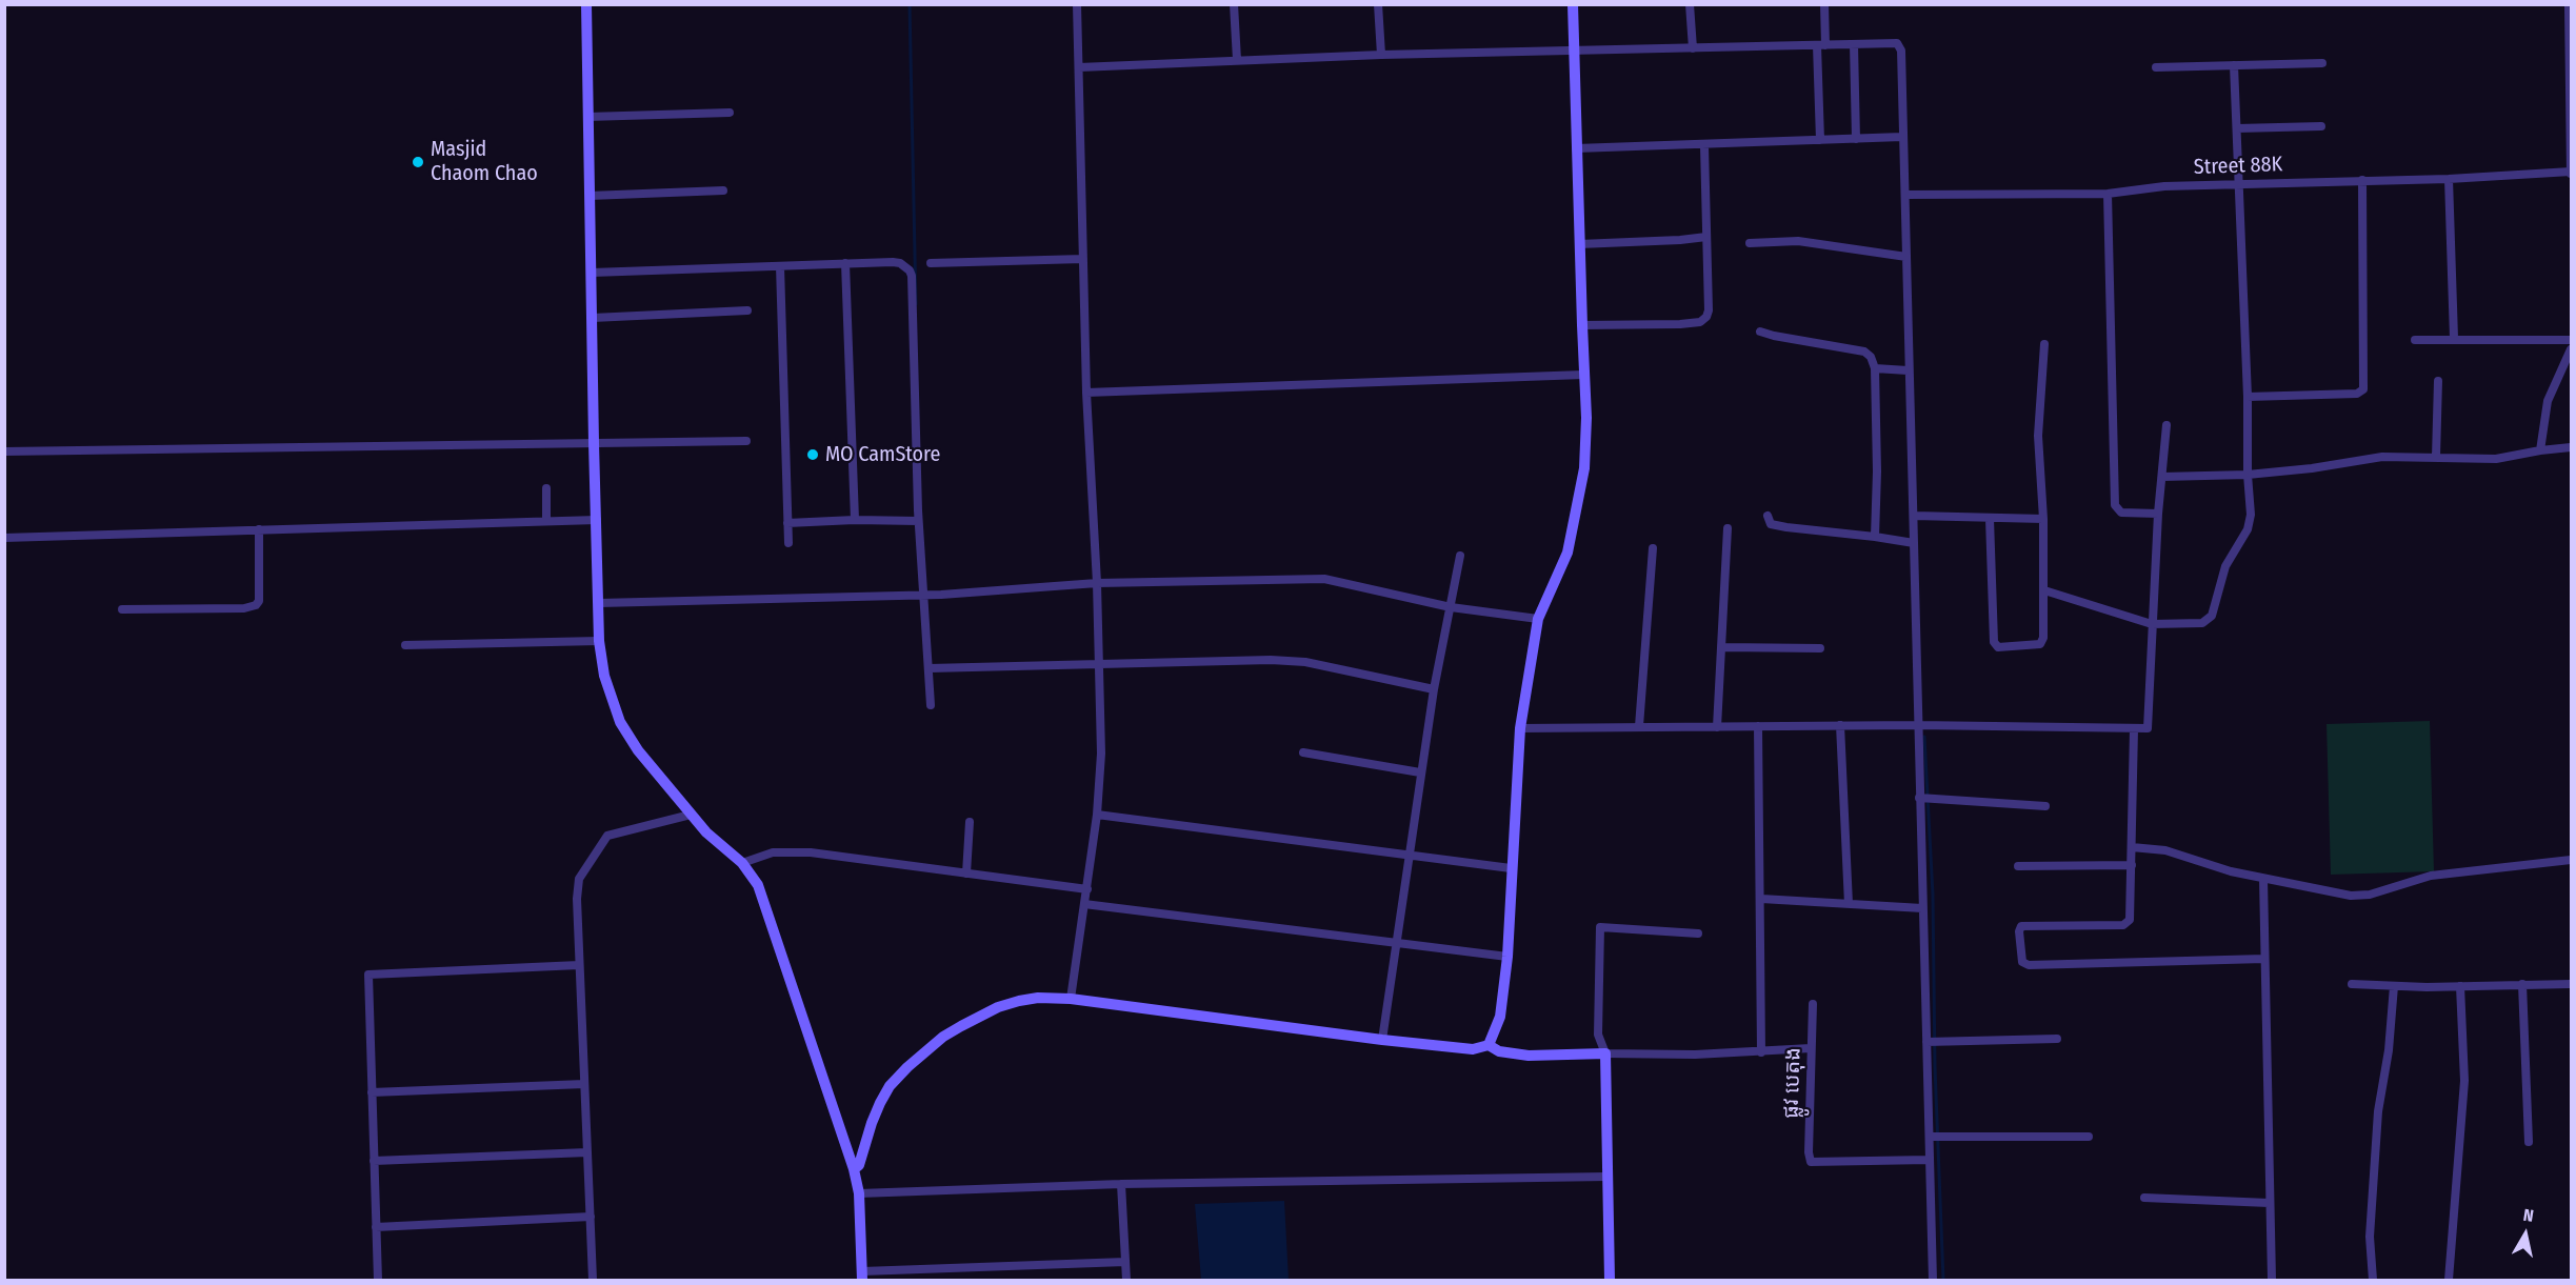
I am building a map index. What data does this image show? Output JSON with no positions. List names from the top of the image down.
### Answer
{
  "streets": {
    "street": ["Street 88K", "ផ្លូវ បេតុង"]
  },
  "places": ["Masjid Chaom Chao", "MO CamStore"],
  "north": "top"
}
